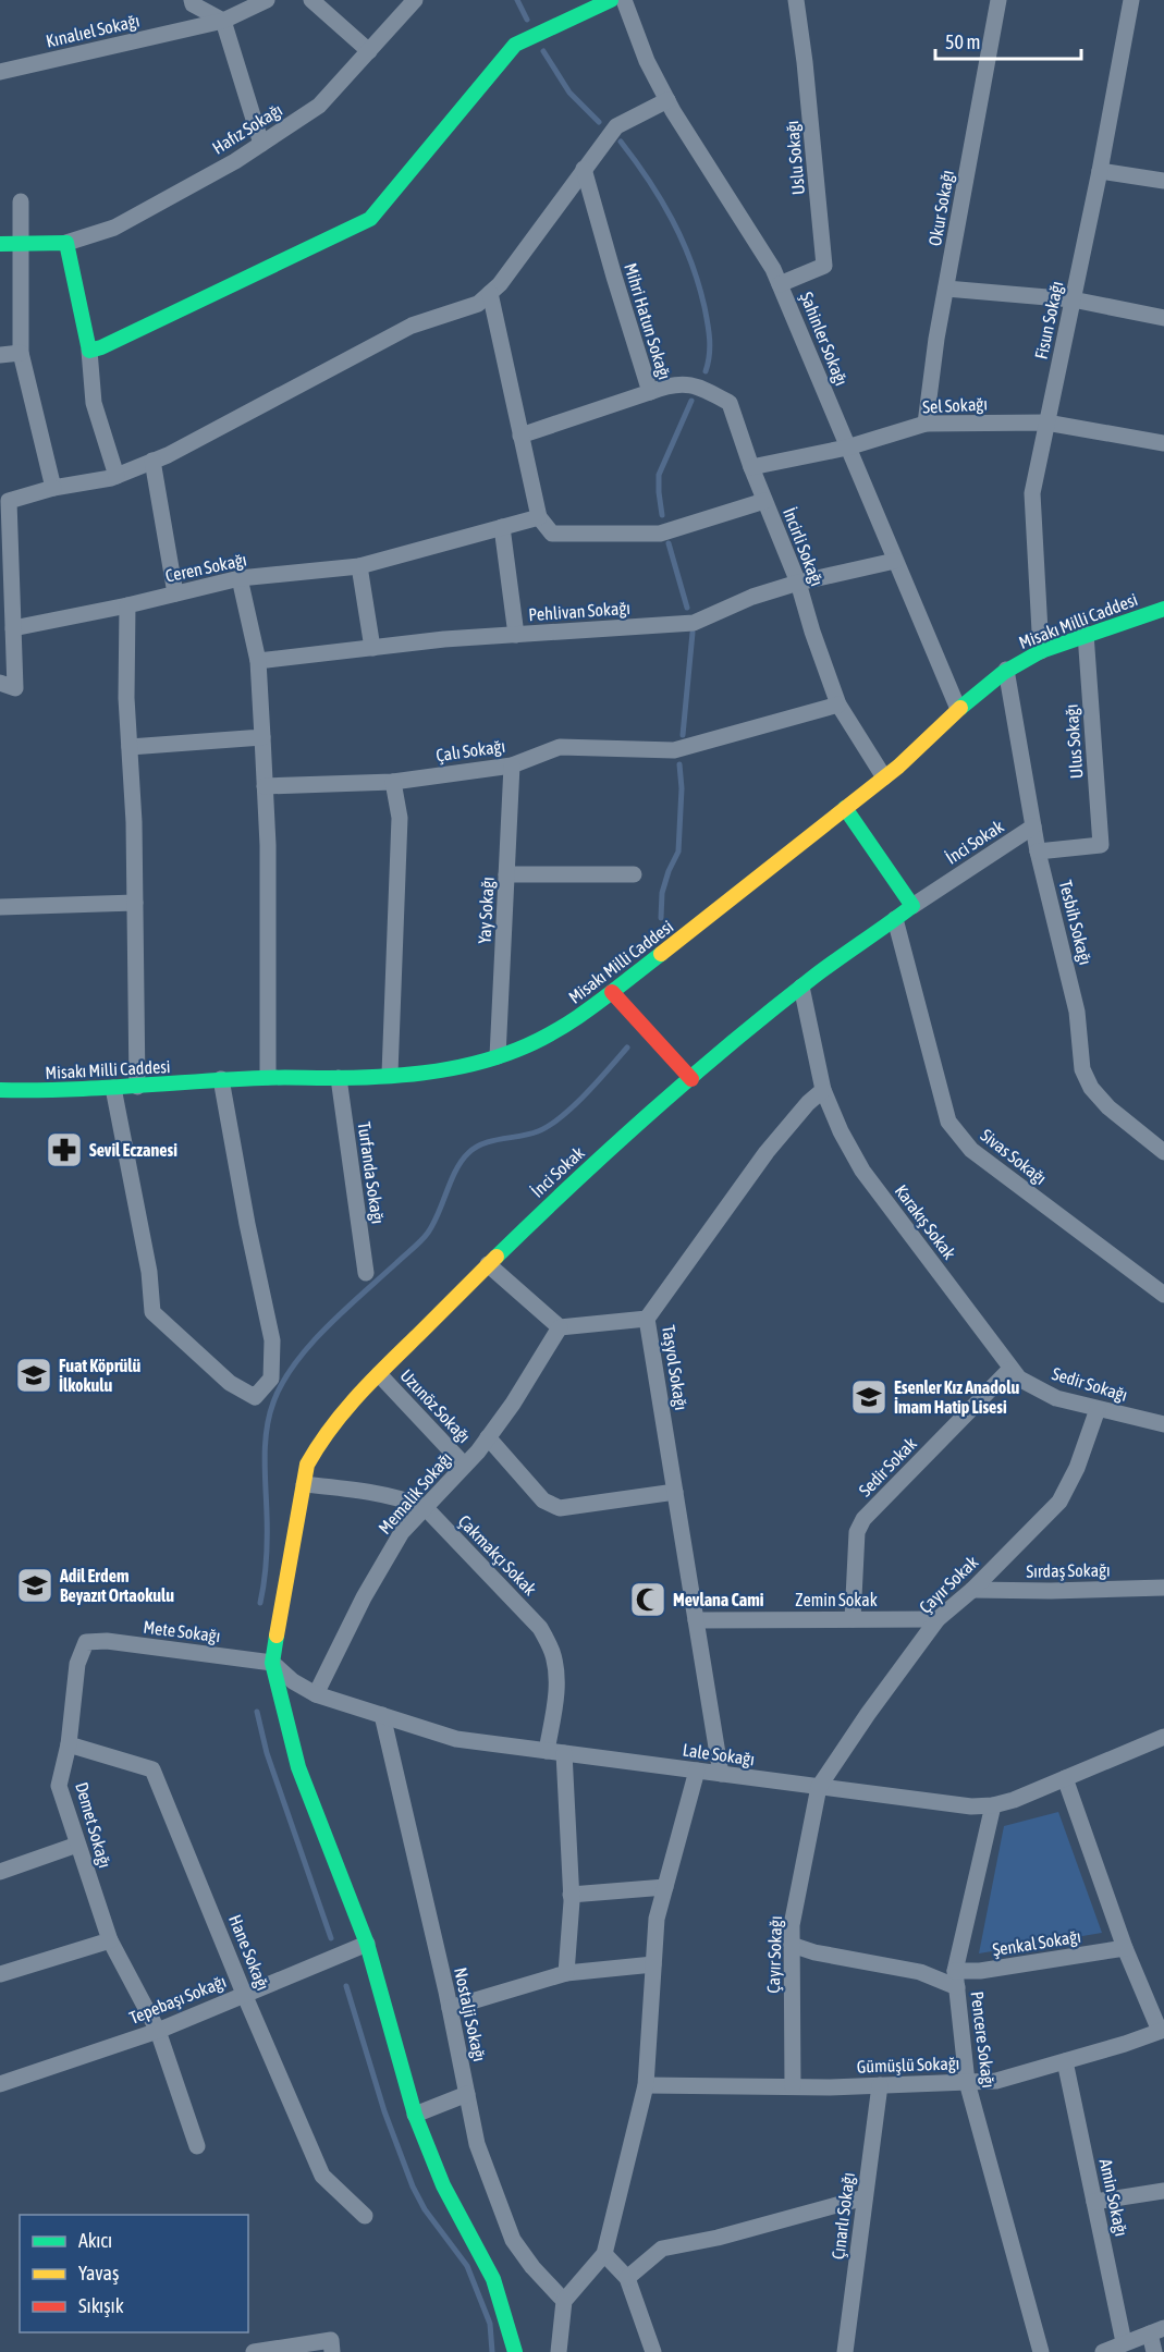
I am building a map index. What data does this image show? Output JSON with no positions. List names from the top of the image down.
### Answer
{
  "streets": {
    "street": [
      "Kınalıel Sokağı",
      "Hafız Sokağı",
      "Uslu Sokağı",
      "Okur Sokağı",
      "Fisun Sokağı",
      "Mihri Hatun Sokağı",
      "Şahinler Sokağı",
      "Sel Sokağı",
      "İncirli Sokağı",
      "Ceren Sokağı",
      "Pehlivan Sokağı",
      "Misakı Milli Caddesi",
      "Ulus Sokağı",
      "Çalı Sokağı",
      "İnci Sokak",
      "Yay Sokağı",
      "Tesbih Sokağı",
      "Sivas Sokağı",
      "Turfanda Sokağı",
      "Karakış Sokak",
      "Taşyol Sokağı",
      "Sedir Sokağı",
      "Uzunöz Sokağı",
      "Sedir Sokak",
      "Memalik Sokağı",
      "Çakmakçı Sokak",
      "Sırdaş Sokağı",
      "Çayır Sokak",
      "Zemin Sokak",
      "Mete Sokağı",
      "Lale Sokağı",
      "Demet Sokağı",
      "Şenkal Sokağı",
      "Hane Sokağı",
      "Çayır Sokağı",
      "Tepebaşı Sokağı",
      "Nostalji Sokağı",
      "Pencere Sokağı",
      "Gümüşlü Sokağı",
      "Amin Sokağı",
      "Çınarlı Sokağı"
    ]
  },
  "crossings": [
    ["Uslu Sokağı", "Şahinler Sokağı"],
    ["Okur Sokağı", "Sel Sokağı"],
    ["Fisun Sokağı", "Sel Sokağı"],
    ["Fisun Sokağı", "Misakı Milli Caddesi"],
    ["Mihri Hatun Sokağı", "İncirli Sokağı"],
    ["Şahinler Sokağı", "Sel Sokağı"],
    ["Şahinler Sokağı", "Pehlivan Sokağı"],
    ["Şahinler Sokağı", "Misakı Milli Caddesi"],
    ["Sel Sokağı", "İncirli Sokağı"],
    ["İncirli Sokağı", "Pehlivan Sokağı"],
    ["İncirli Sokağı", "Misakı Milli Caddesi"],
    ["İncirli Sokağı", "Çalı Sokağı"],
    ["Misakı Milli Caddesi", "Ulus Sokağı"],
    ["Misakı Milli Caddesi", "Yay Sokağı"],
    ["Misakı Milli Caddesi", "Tesbih Sokağı"],
    ["Misakı Milli Caddesi", "Turfanda Sokağı"],
    ["Ulus Sokağı", "Tesbih Sokağı"],
    ["Çalı Sokağı", "Yay Sokağı"],
    ["İnci Sokak", "Tesbih Sokağı"],
    ["İnci Sokak", "Sivas Sokağı"],
    ["İnci Sokak", "Uzunöz Sokağı"],
    ["İnci Sokak", "Çakmakçı Sokak"],
    ["İnci Sokak", "Mete Sokağı"],
    ["İnci Sokak", "Lale Sokağı"],
    ["Karakış Sokak", "Taşyol Sokağı"],
    ["Karakış Sokak", "Sedir Sokağı"],
    ["Karakış Sokak", "Sedir Sokak"],
    ["Taşyol Sokağı", "Uzunöz Sokağı"],
    ["Taşyol Sokağı", "Zemin Sokak"],
    ["Taşyol Sokağı", "Lale Sokağı"],
    ["Sedir Sokağı", "Sedir Sokak"],
    ["Sedir Sokağı", "Çayır Sokak"],
    ["Uzunöz Sokağı", "Memalik Sokağı"],
    ["Sedir Sokak", "Zemin Sokak"],
    ["Memalik Sokağı", "Çakmakçı Sokak"],
    ["Memalik Sokağı", "Lale Sokağı"],
    ["Çakmakçı Sokak", "Lale Sokağı"],
    ["Sırdaş Sokağı", "Çayır Sokak"],
    ["Çayır Sokak", "Zemin Sokak"],
    ["Çayır Sokak", "Lale Sokağı"],
    ["Çayır Sokak", "Çayır Sokağı"],
    ["Mete Sokağı", "Lale Sokağı"],
    ["Mete Sokağı", "Demet Sokağı"],
    ["Lale Sokağı", "Çayır Sokağı"],
    ["Lale Sokağı", "Nostalji Sokağı"],
    ["Lale Sokağı", "Pencere Sokağı"],
    ["Demet Sokağı", "Hane Sokağı"],
    ["Demet Sokağı", "Tepebaşı Sokağı"],
    ["Şenkal Sokağı", "Çayır Sokağı"],
    ["Şenkal Sokağı", "Pencere Sokağı"],
    ["Hane Sokağı", "Tepebaşı Sokağı"],
    ["Çayır Sokağı", "Gümüşlü Sokağı"],
    ["Pencere Sokağı", "Gümüşlü Sokağı"],
    ["Gümüşlü Sokağı", "Amin Sokağı"],
    ["Gümüşlü Sokağı", "Çınarlı Sokağı"]
  ],
  "places": {
    "pharmacy": ["Sevil Eczanesi"],
    "school or university": ["Fuat Köprülü İlkokulu", "Esenler Kız Anadolu İmam Hatip Lisesi", "Adil Erdem Beyazıt Ortaokulu"],
    "mosque": ["Mevlana Cami"]
  },
  "legend": ["Akıcı", "Yavaş", "Sıkışık"],
  "scale_bar": "50 m"
}
